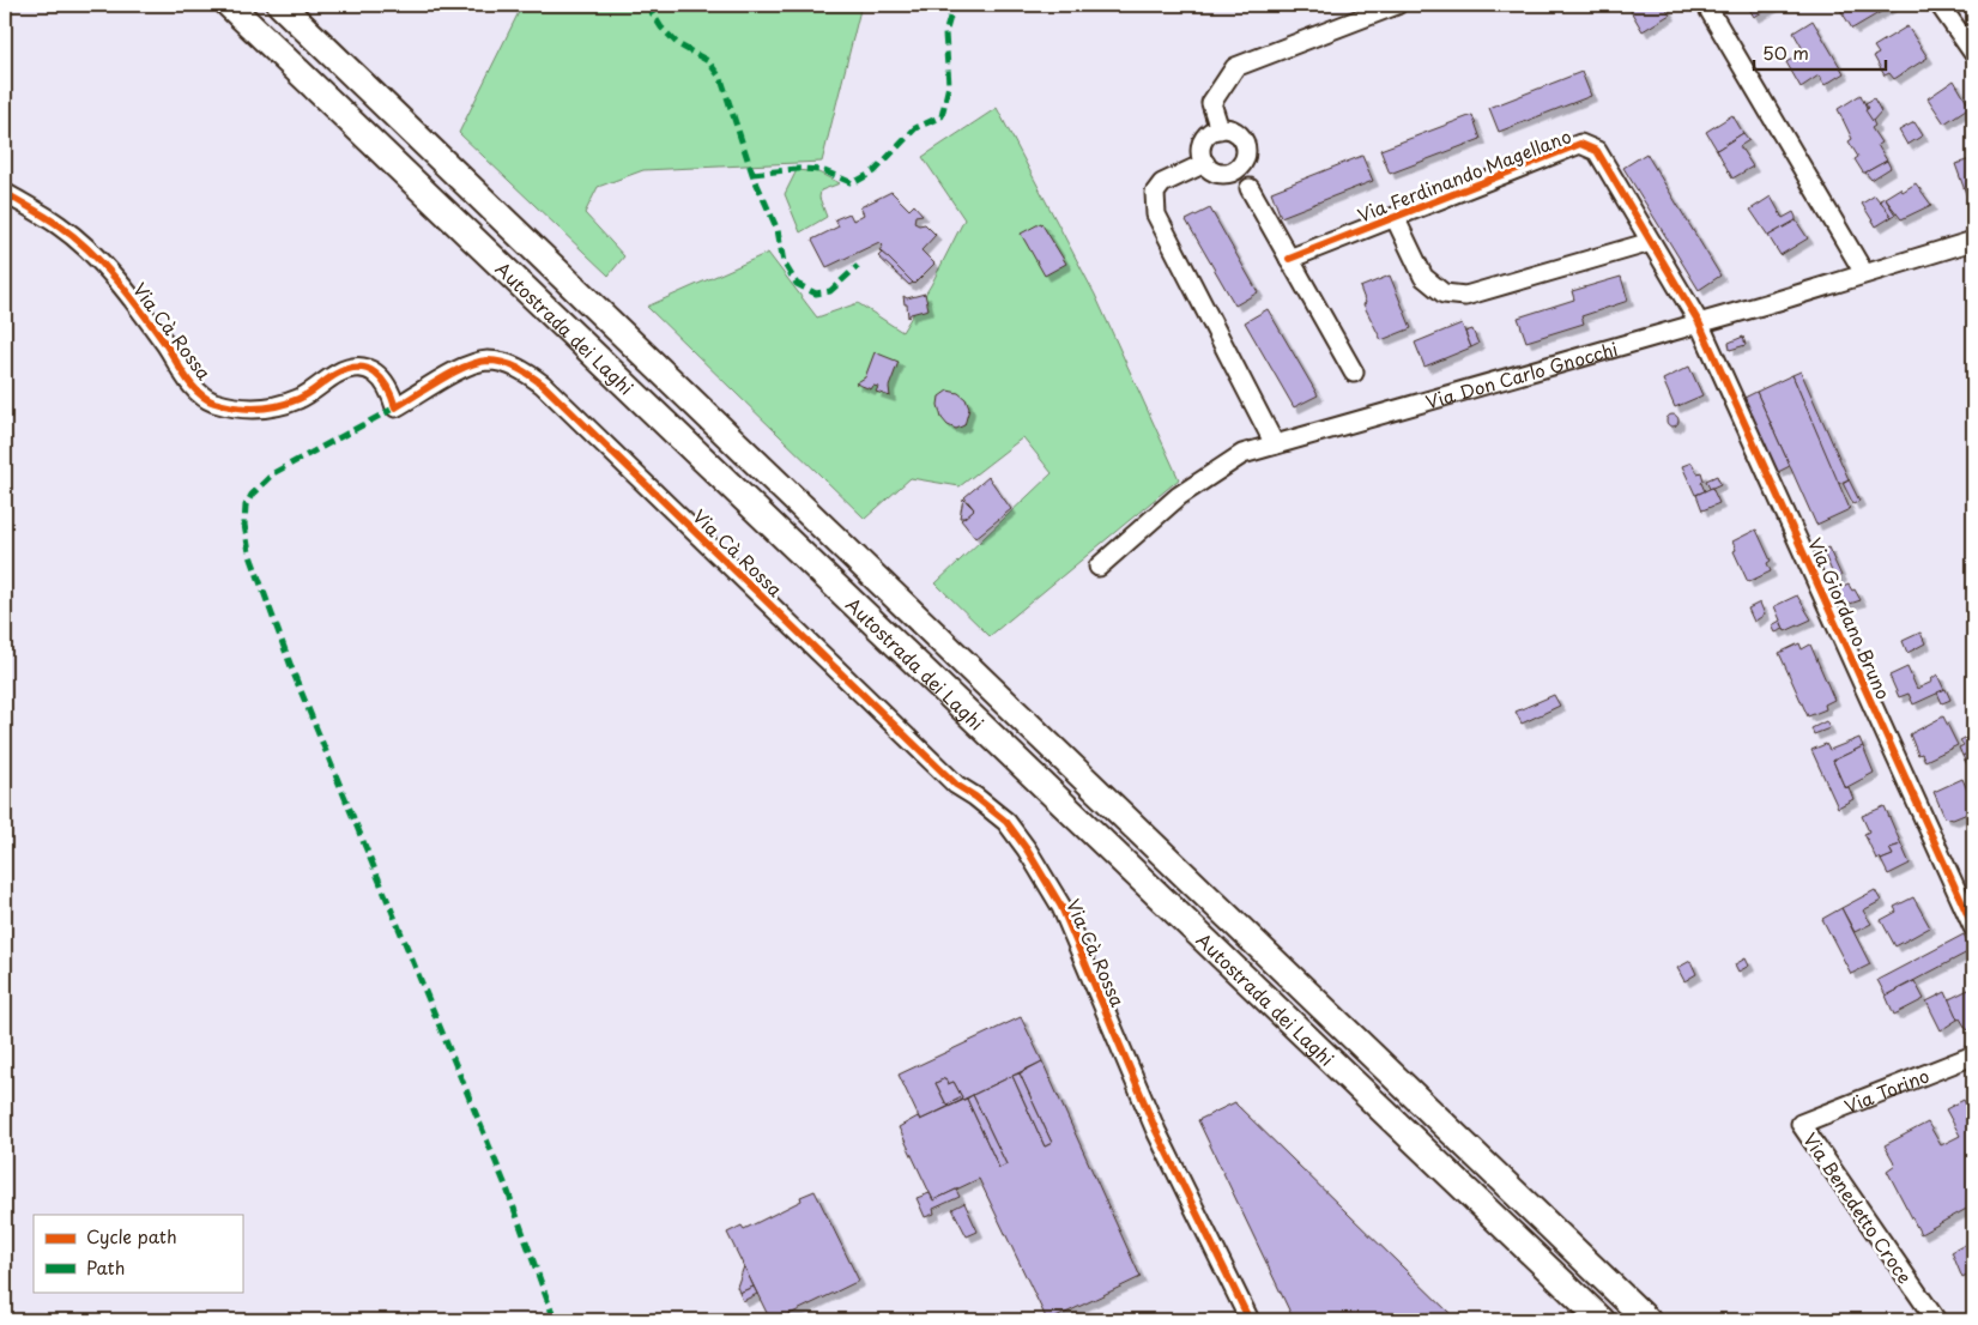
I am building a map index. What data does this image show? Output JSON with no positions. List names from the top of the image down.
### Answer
{
  "streets": {
    "highway": ["Autostrada dei Laghi"],
    "street": [
      "Via Ferdinando Magellano",
      "Via Cà Rossa",
      "Via Don Carlo Gnocchi",
      "Via Giordano Bruno",
      "Via Torino",
      "Via Benedetto Croce"
    ]
  },
  "crossings": [
    ["Via Ferdinando Magellano", "Via Don Carlo Gnocchi"],
    ["Via Ferdinando Magellano", "Via Giordano Bruno"],
    ["Via Don Carlo Gnocchi", "Via Giordano Bruno"],
    ["Via Torino", "Via Benedetto Croce"]
  ],
  "legend": ["Cycle path", "Path"],
  "scale_bar": "50 m"
}
